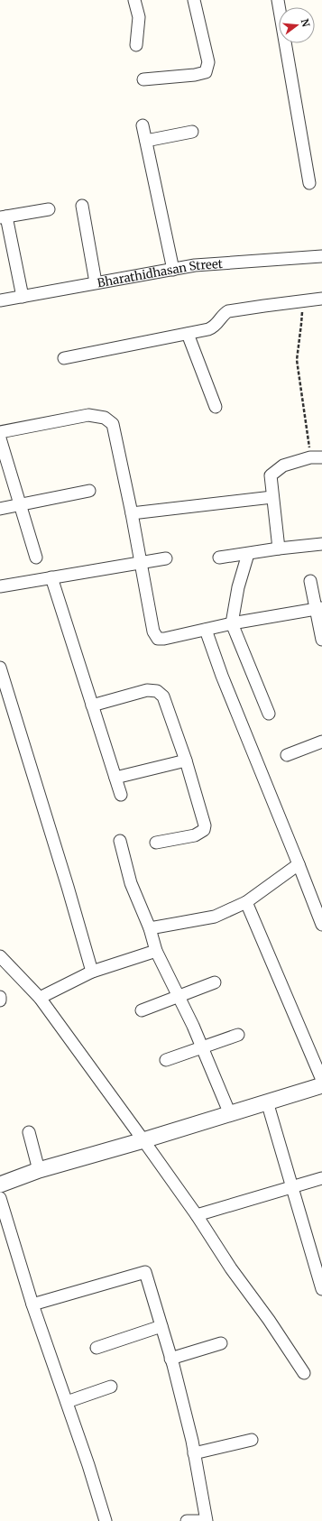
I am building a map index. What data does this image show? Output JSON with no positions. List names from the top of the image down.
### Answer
{
  "streets": {
    "street": ["Bharathidhasan Street"]
  },
  "north": "right"
}
